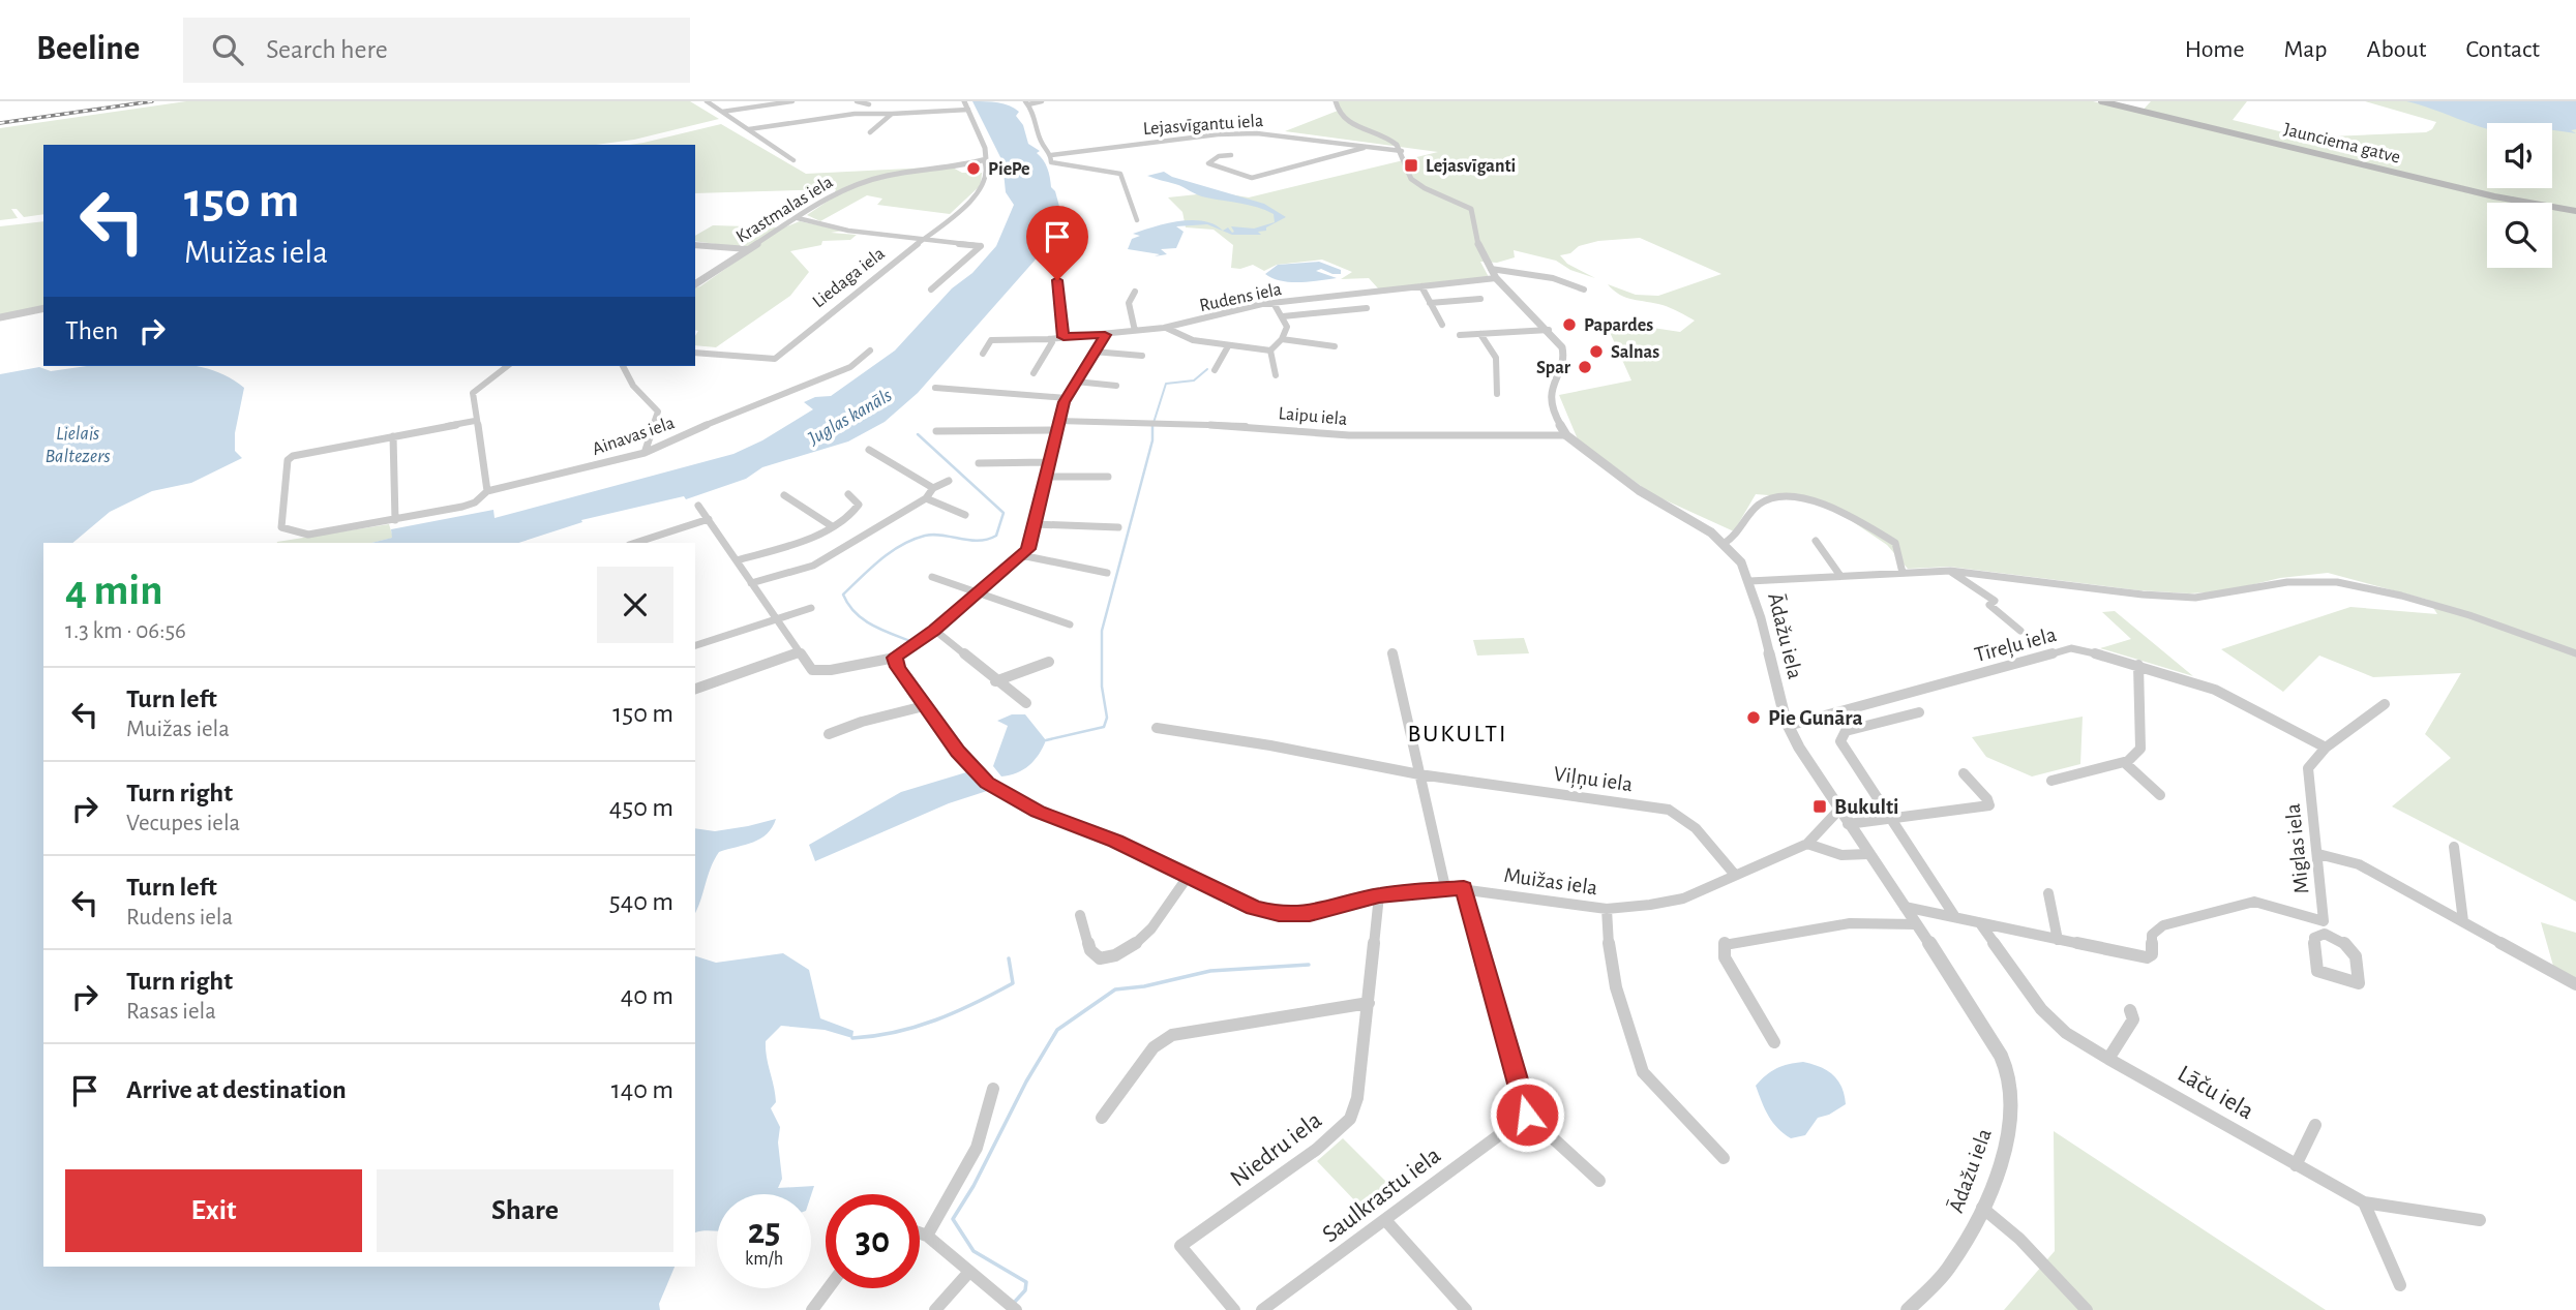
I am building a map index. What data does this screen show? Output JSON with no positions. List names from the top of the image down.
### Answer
{
  "streets": {
    "main road": ["Jaunciema gatve"],
    "street": [
      "Lejasvīgantu iela",
      "Krastmalas iela",
      "Liedaga iela",
      "Rudens iela",
      "Laipu iela",
      "Ainavas iela",
      "Ādažu iela",
      "Tīreļu iela",
      "Viļņu iela",
      "Miglas iela",
      "Muižas iela",
      "Lāču iela",
      "Niedru iela",
      "Saulkrastu iela"
    ]
  },
  "crossings": [
    ["Lejasvīgantu iela", "Ādažu iela"],
    ["Krastmalas iela", "Liedaga iela"],
    ["Rudens iela", "Ādažu iela"],
    ["Laipu iela", "Ādažu iela"],
    ["Ādažu iela", "Tīreļu iela"],
    ["Ādažu iela", "Muižas iela"],
    ["Tīreļu iela", "Miglas iela"],
    ["Viļņu iela", "Muižas iela"],
    ["Muižas iela", "Niedru iela"]
  ],
  "districts": ["BUKULTI"],
  "water": ["Juglas kanāls", "Lielais Baltezers"],
  "places": {
    "transit": ["Lejasvīganti", "Bukulti"],
    "other": [
      "PiePe",
      "Papardes",
      "Salnas",
      "Spar",
      "Pie Gunāra"
    ]
  },
  "page": {
    "header": "Beeline",
    "search": "Search here",
    "nav": [
      "Home",
      "Map",
      "About",
      "Contact"
    ],
    "turn": ["150 m", "Muižas iela"],
    "then": "Then",
    "heading": ["4 min", "1.3 km · 06:56"],
    "list": [
      {
        "name": "Turn left",
        "note": "Muižas iela",
        "value": "150 m"
      },
      {
        "name": "Turn right",
        "note": "Vecupes iela",
        "value": "450 m"
      },
      {
        "name": "Turn left",
        "note": "Rudens iela",
        "value": "540 m"
      },
      {
        "name": "Turn right",
        "note": "Rasas iela",
        "value": "40 m"
      },
      {
        "name": "Arrive at destination",
        "value": "140 m"
      }
    ],
    "buttons": ["Exit", "Share"],
    "speed": "25 km/h",
    "limit": "30"
  }
}
